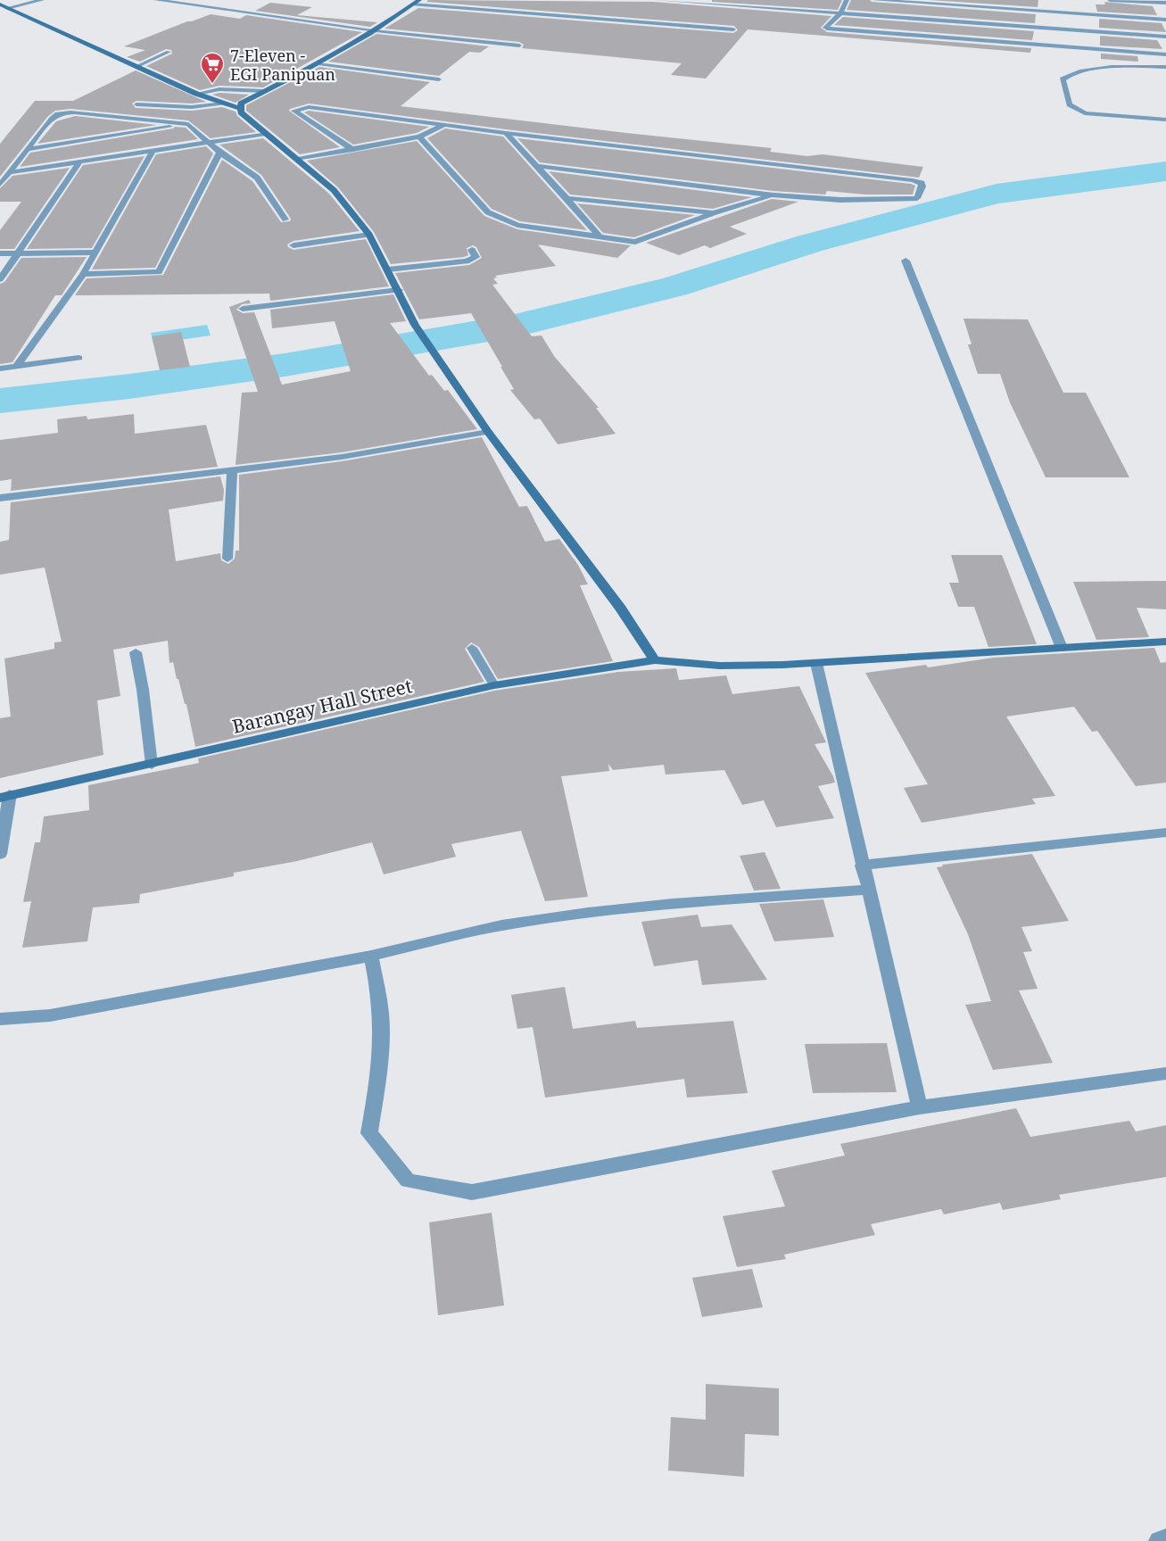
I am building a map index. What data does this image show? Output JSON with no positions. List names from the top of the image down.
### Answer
{
  "streets": {
    "main road": ["Barangay Hall Street"]
  },
  "places": {
    "supermarket": ["7-Eleven - EGI Panipuan"]
  }
}
